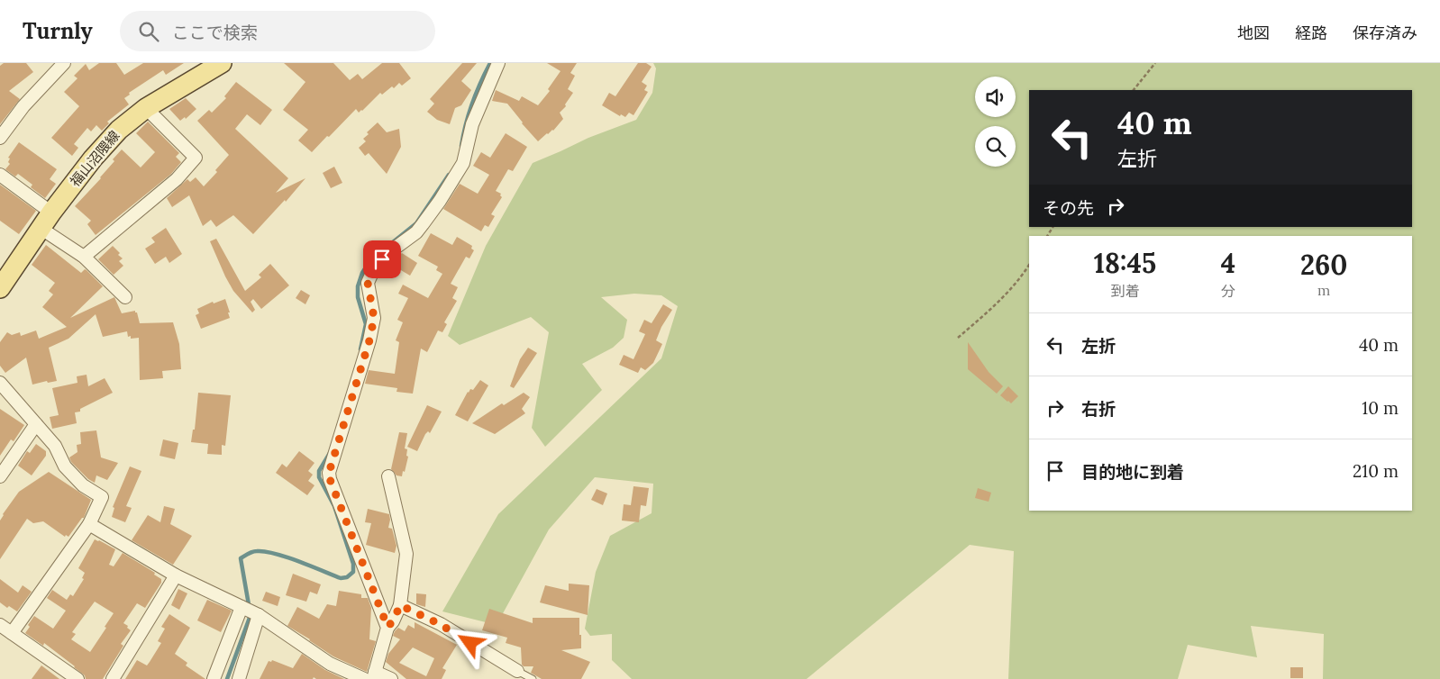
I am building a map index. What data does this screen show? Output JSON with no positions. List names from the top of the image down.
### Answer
{
  "streets": {
    "main road": ["福山沼隈線"]
  },
  "page": {
    "header": "Turnly",
    "search": "ここで検索",
    "nav": ["地図", "経路", "保存済み"],
    "turn": ["40 m", "左折"],
    "then": "その先",
    "eta": [
      "18:45",
      "到着",
      "4",
      "分",
      "260",
      "m"
    ],
    "list": [
      {
        "name": "左折",
        "value": "40 m"
      },
      {
        "name": "右折",
        "value": "10 m"
      },
      {
        "name": "目的地に到着",
        "value": "210 m"
      }
    ]
  }
}
